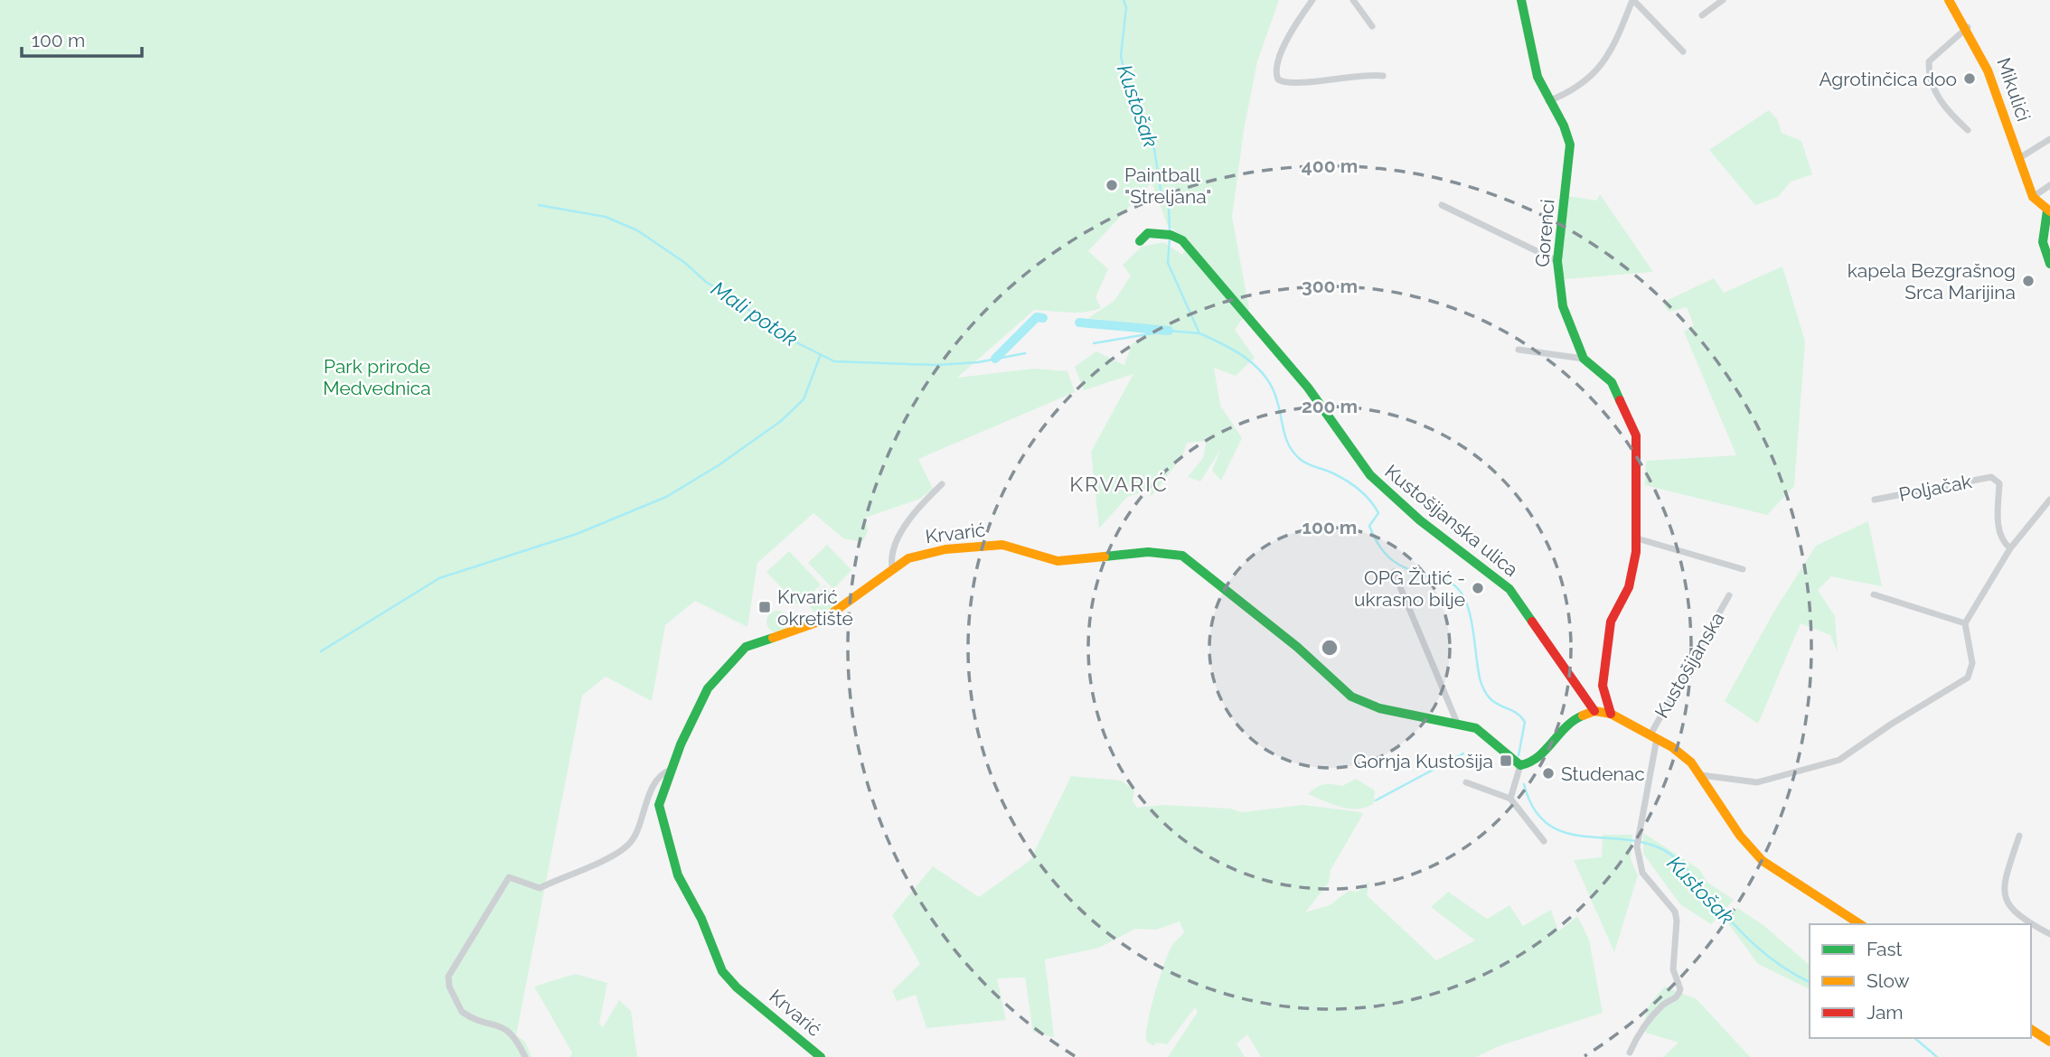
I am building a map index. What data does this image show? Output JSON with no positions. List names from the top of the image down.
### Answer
{
  "streets": {
    "street": [
      "Mikulići",
      "Gorenci",
      "Poljačak",
      "Kustošijanska ulica",
      "Krvarić",
      "Kustošijanska"
    ]
  },
  "districts": ["KRVARIĆ"],
  "water": ["Kustošak", "Mali potok"],
  "parks": ["Park prirode Medvednica"],
  "places": {
    "other": [
      "Agrotinčica doo",
      "Paintball \"Streljana\"",
      "kapela Bezgrašnog Srca Marijina",
      "OPG Žutić - ukrasno bilje",
      "Studenac"
    ],
    "transit": ["Krvarić okretište", "Gornja Kustošija"]
  },
  "legend": ["Fast", "Slow", "Jam"],
  "scale_bar": "100 m",
  "rings": [
    "400 m",
    "300 m",
    "200 m",
    "100 m"
  ]
}
